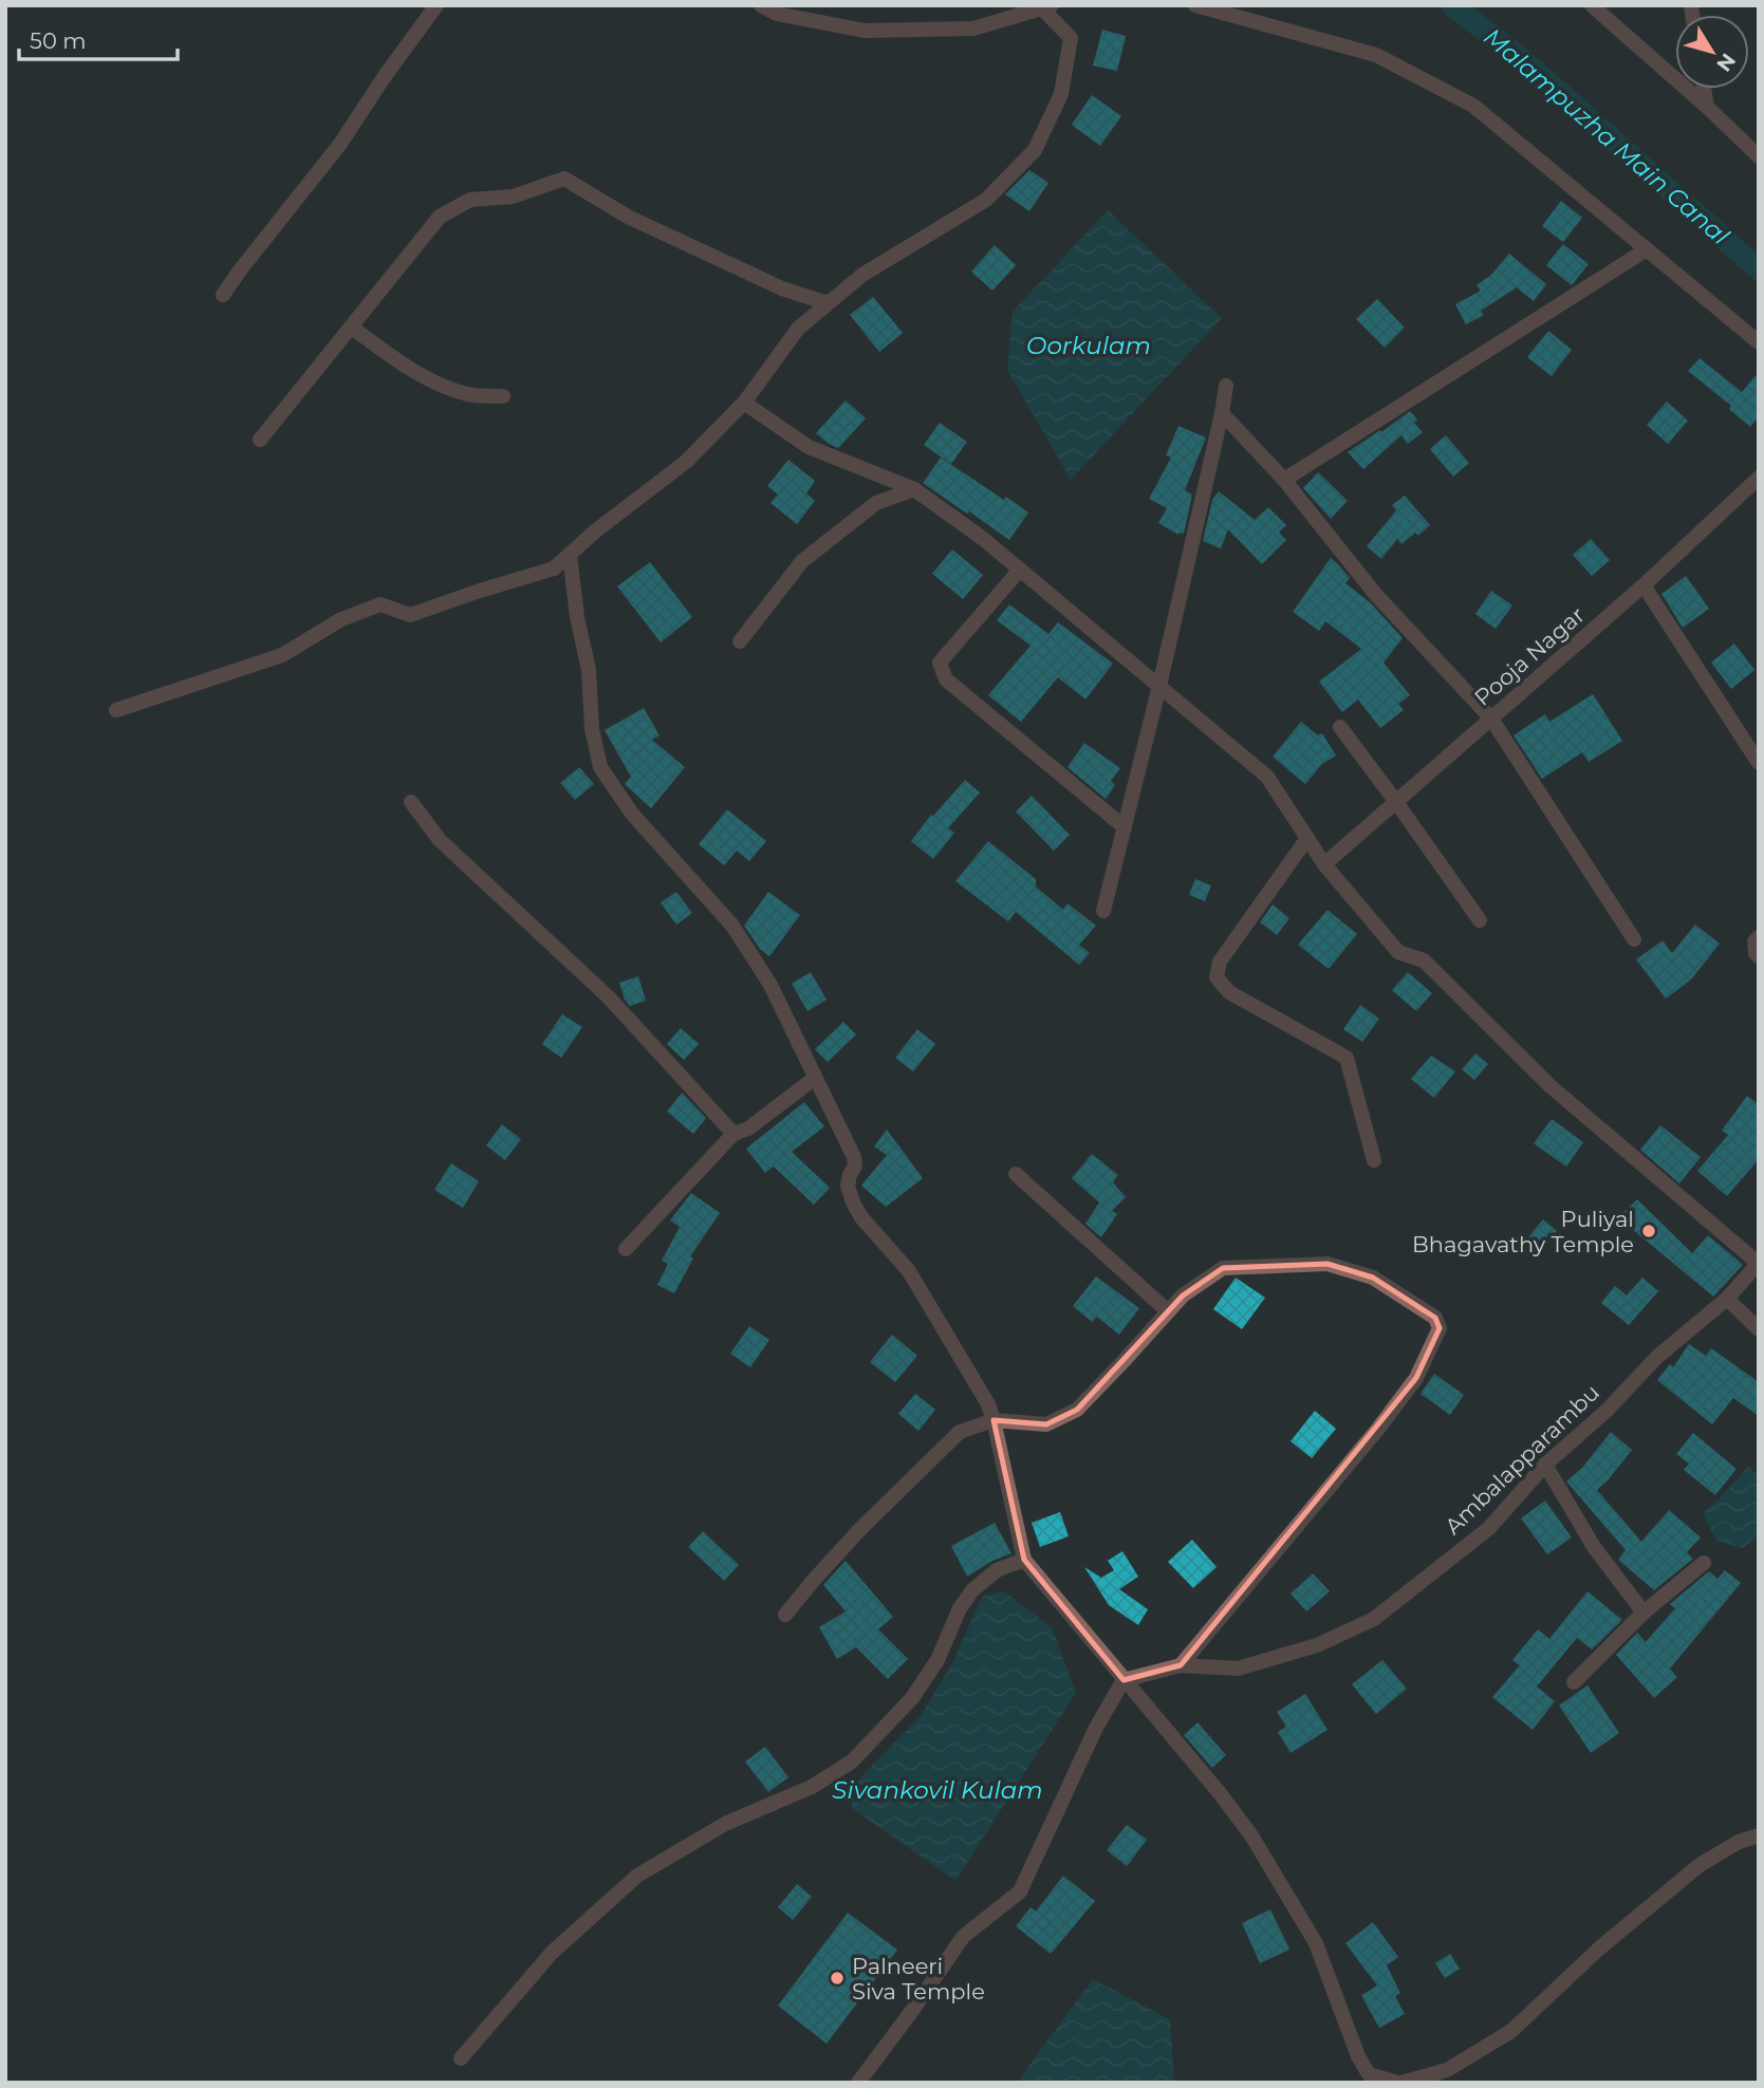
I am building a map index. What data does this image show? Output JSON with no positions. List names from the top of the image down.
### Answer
{
  "streets": {
    "street": ["Pooja Nagar", "Ambalapparambu"]
  },
  "water": ["Malampuzha Main Canal", "Oorkulam", "Sivankovil Kulam"],
  "places": ["Puliyal Bhagavathy Temple", "Palneeri Siva Temple"],
  "scale_bar": "50 m",
  "north": "bottom right"
}
